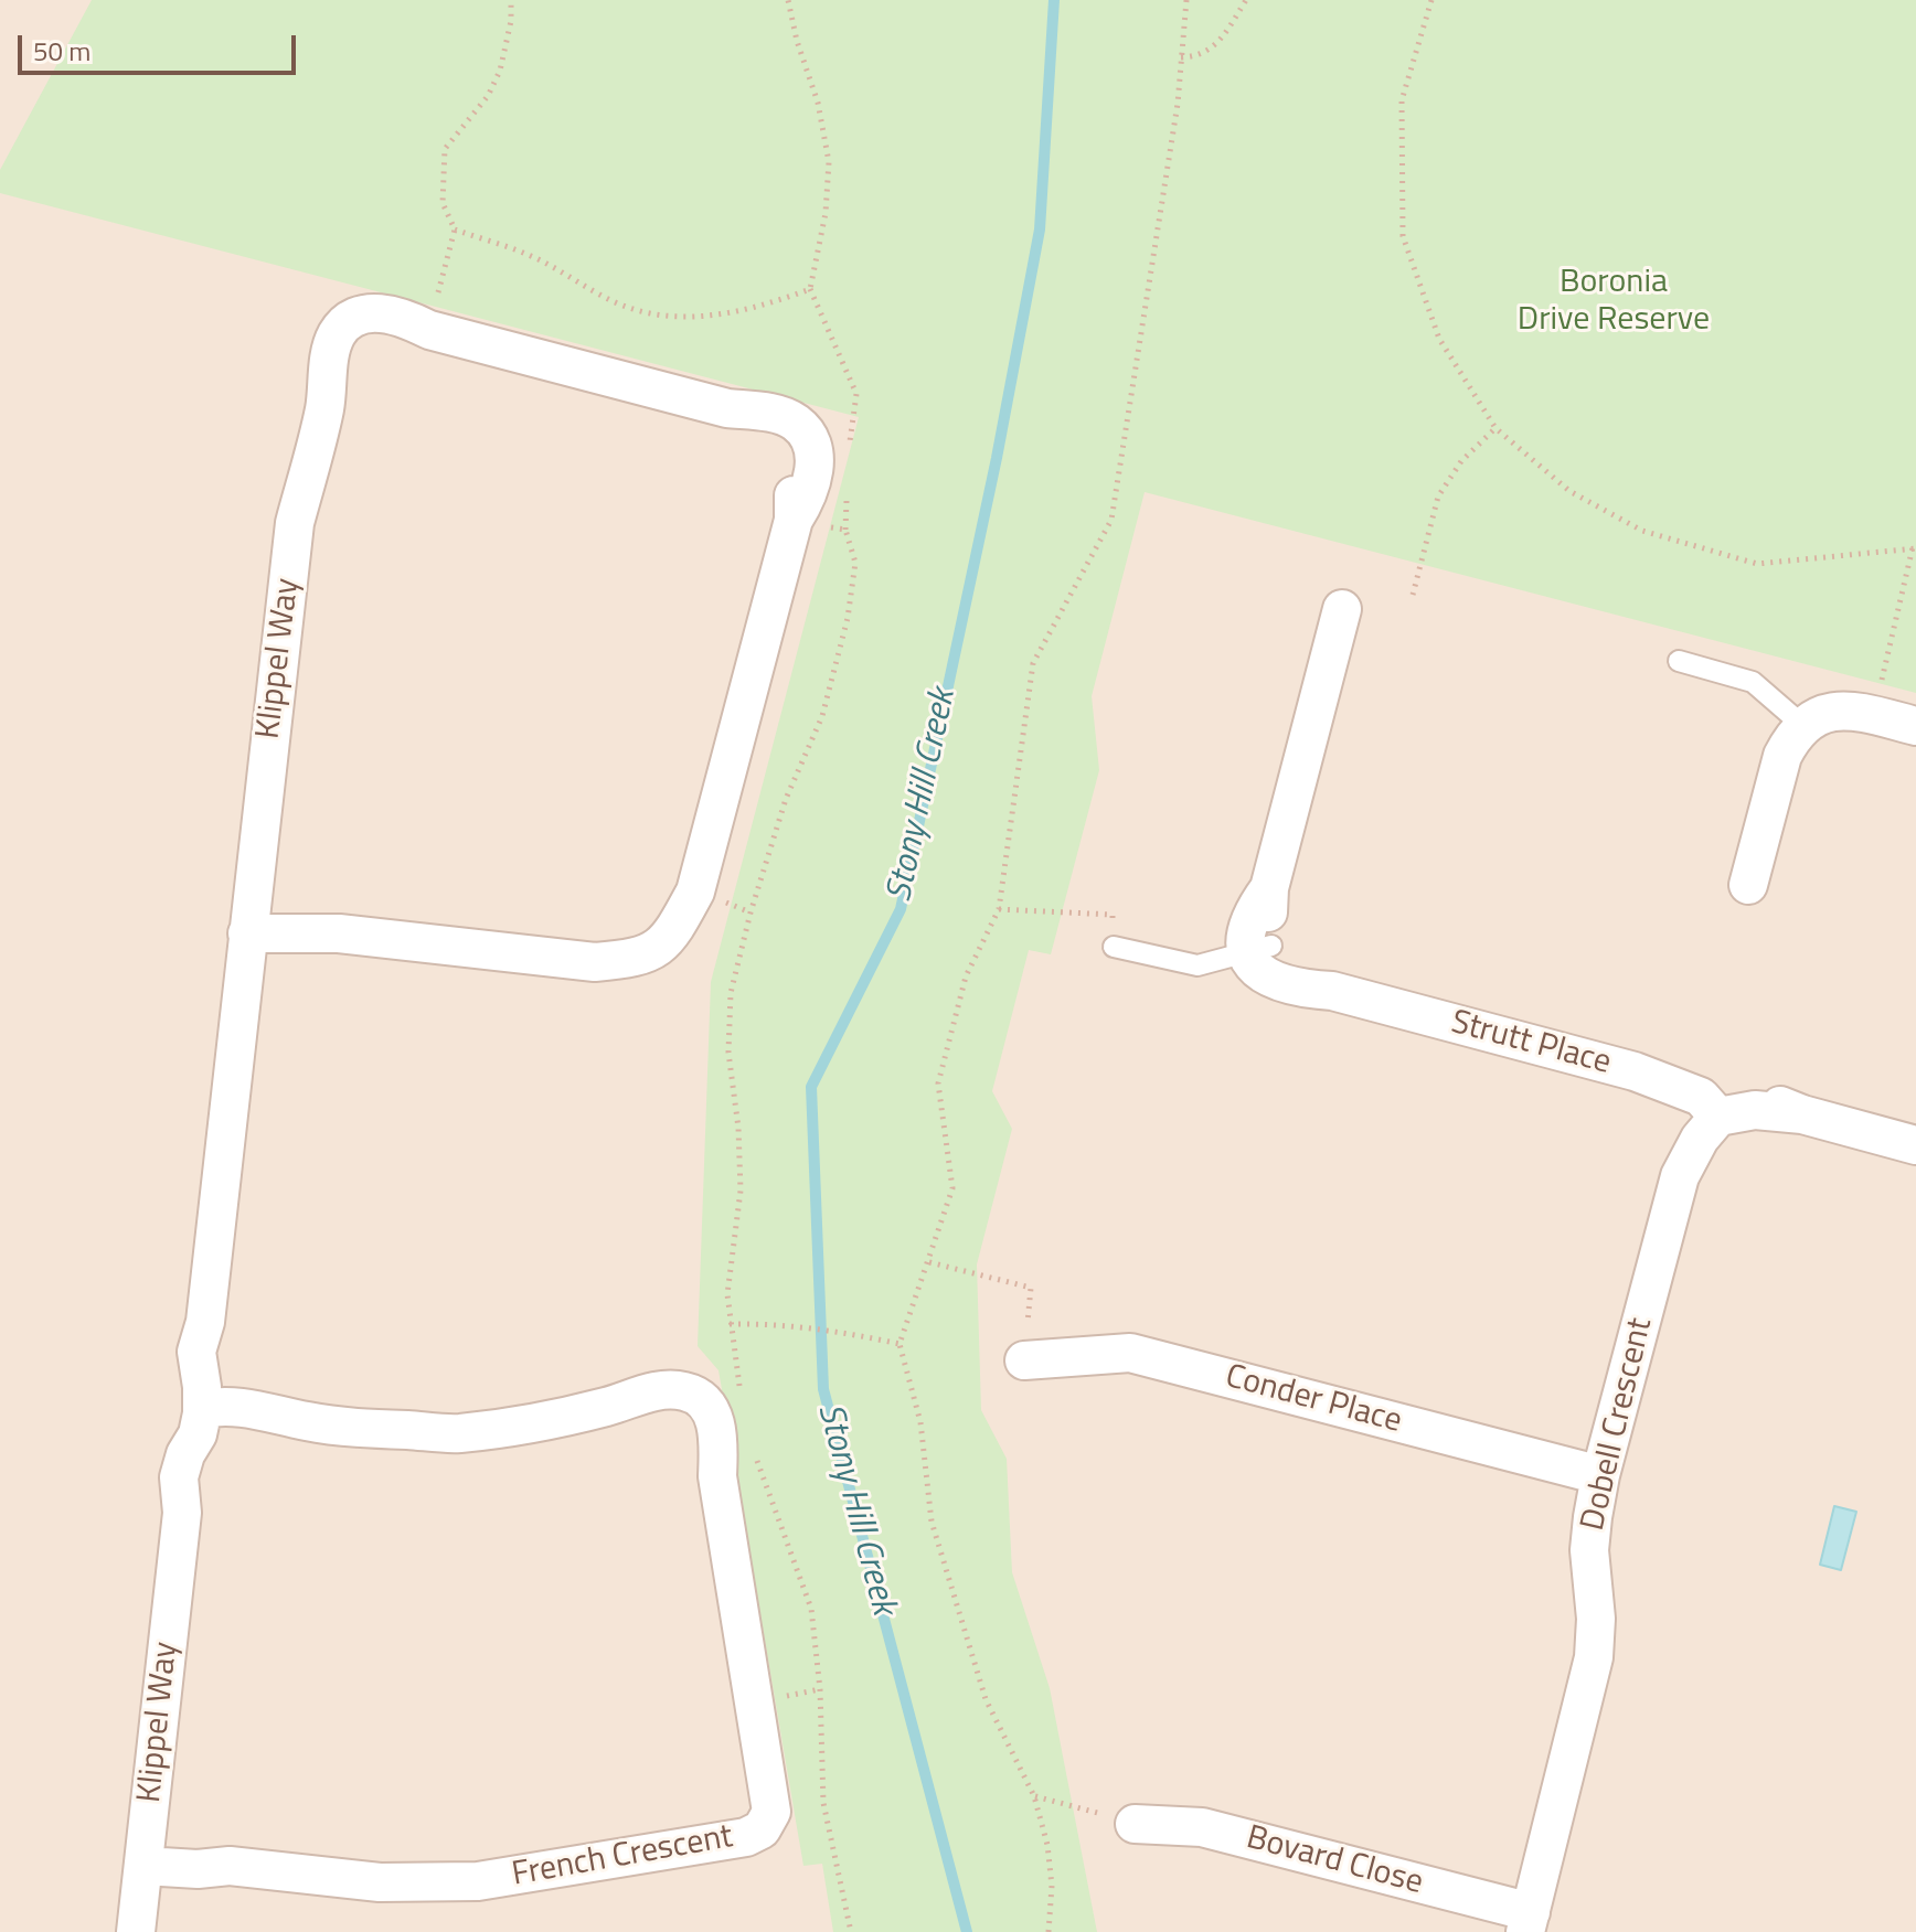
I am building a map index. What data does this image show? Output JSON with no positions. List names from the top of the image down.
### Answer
{
  "streets": {
    "street": [
      "Klippel Way",
      "Strutt Place",
      "Conder Place",
      "Dobell Crescent",
      "French Crescent",
      "Bovard Close"
    ]
  },
  "crossings": [
    ["Klippel Way", "French Crescent"],
    ["Strutt Place", "Dobell Crescent"],
    ["Conder Place", "Dobell Crescent"],
    ["Dobell Crescent", "Bovard Close"]
  ],
  "water": ["Stony Hill Creek"],
  "parks": ["Boronia Drive Reserve"],
  "scale_bar": "50 m"
}
